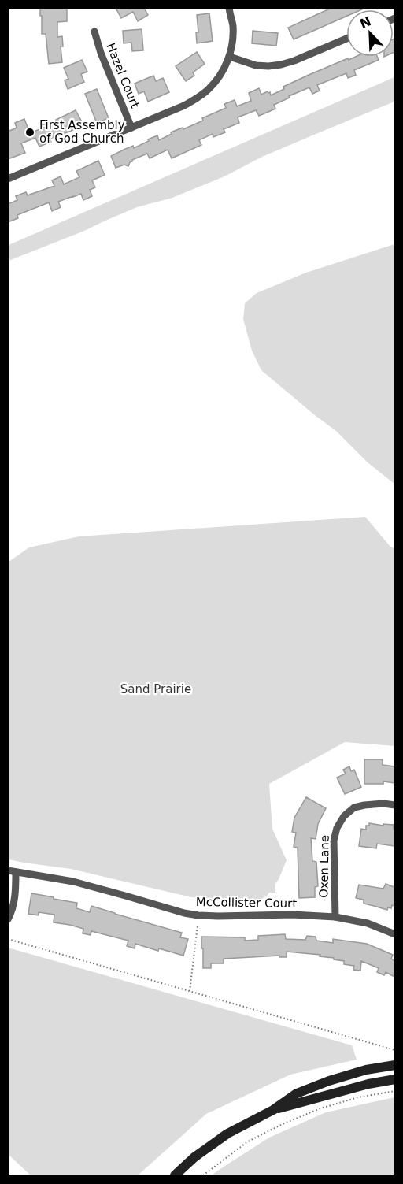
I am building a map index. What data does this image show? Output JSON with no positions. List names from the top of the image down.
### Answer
{
  "streets": {
    "street": ["Hazel Court", "Oxen Lane", "McCollister Court"]
  },
  "crossings": [
    ["Oxen Lane", "McCollister Court"]
  ],
  "parks": ["Sand Prairie"],
  "places": ["First Assembly of God Church"],
  "north": "top left"
}
